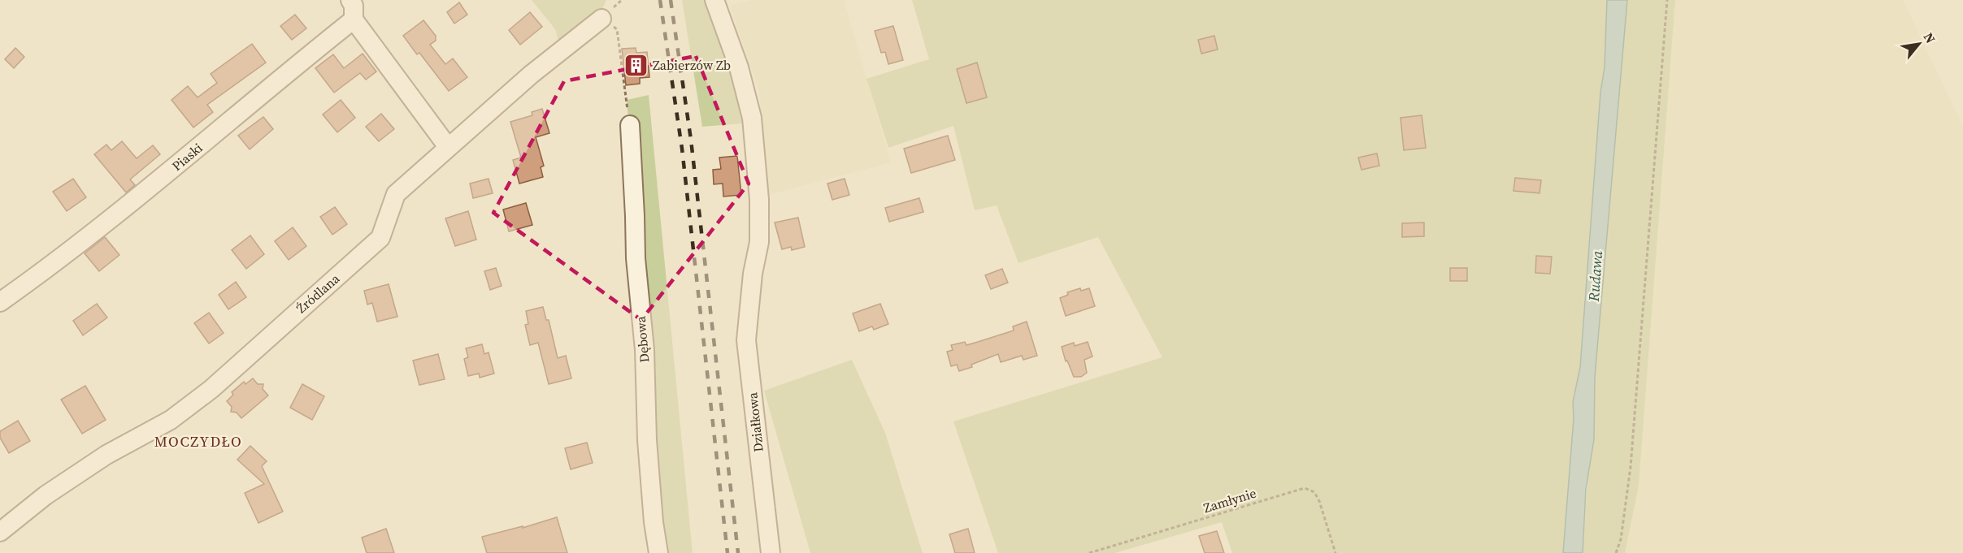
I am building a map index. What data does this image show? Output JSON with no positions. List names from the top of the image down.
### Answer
{
  "streets": {
    "street": [
      "Piaski",
      "Źródlana",
      "Dębowa",
      "Działkowa"
    ],
    "path": ["Zamłynie"]
  },
  "districts": ["MOCZYDŁO"],
  "water": ["Rudawa"],
  "places": {
    "building": ["Zabierzów Zb"]
  },
  "north": "top right"
}
